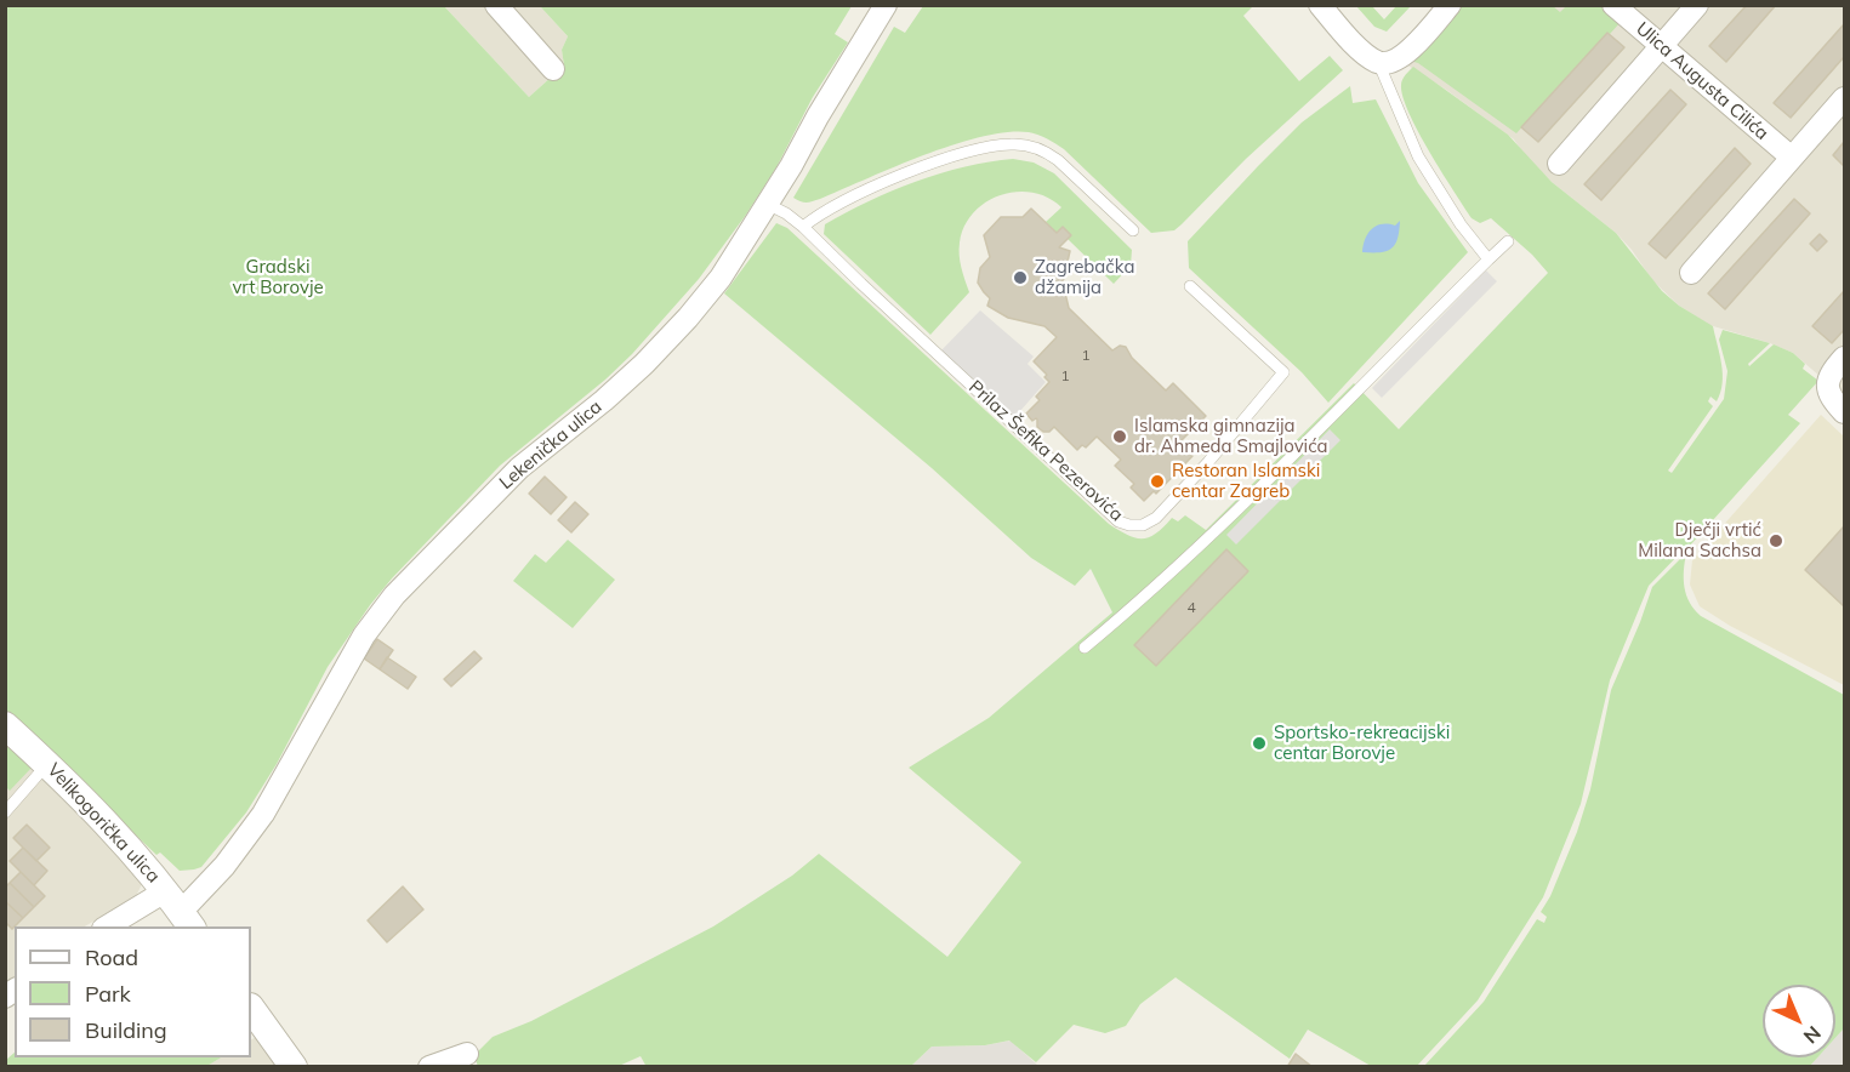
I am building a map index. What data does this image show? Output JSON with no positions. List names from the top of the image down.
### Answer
{
  "streets": {
    "street": ["Ulica Augusta Cilića", "Lekenička ulica", "Velikogorička ulica"],
    "lane": ["Prilaz Šefika Pezerovića"]
  },
  "crossings": [
    ["Lekenička ulica", "Velikogorička ulica"]
  ],
  "parks": ["Gradski vrt Borovje"],
  "places": [
    "Zagrebačka džamija",
    "Islamska gimnazija dr. Ahmeda Smajlovića",
    "Restoran Islamski centar Zagreb",
    "Dječji vrtić Milana Sachsa",
    "Sportsko-rekreacijski centar Borovje"
  ],
  "house_numbers": ["1", "1", "4"],
  "legend": ["Road", "Park", "Building"],
  "north": "bottom right"
}
